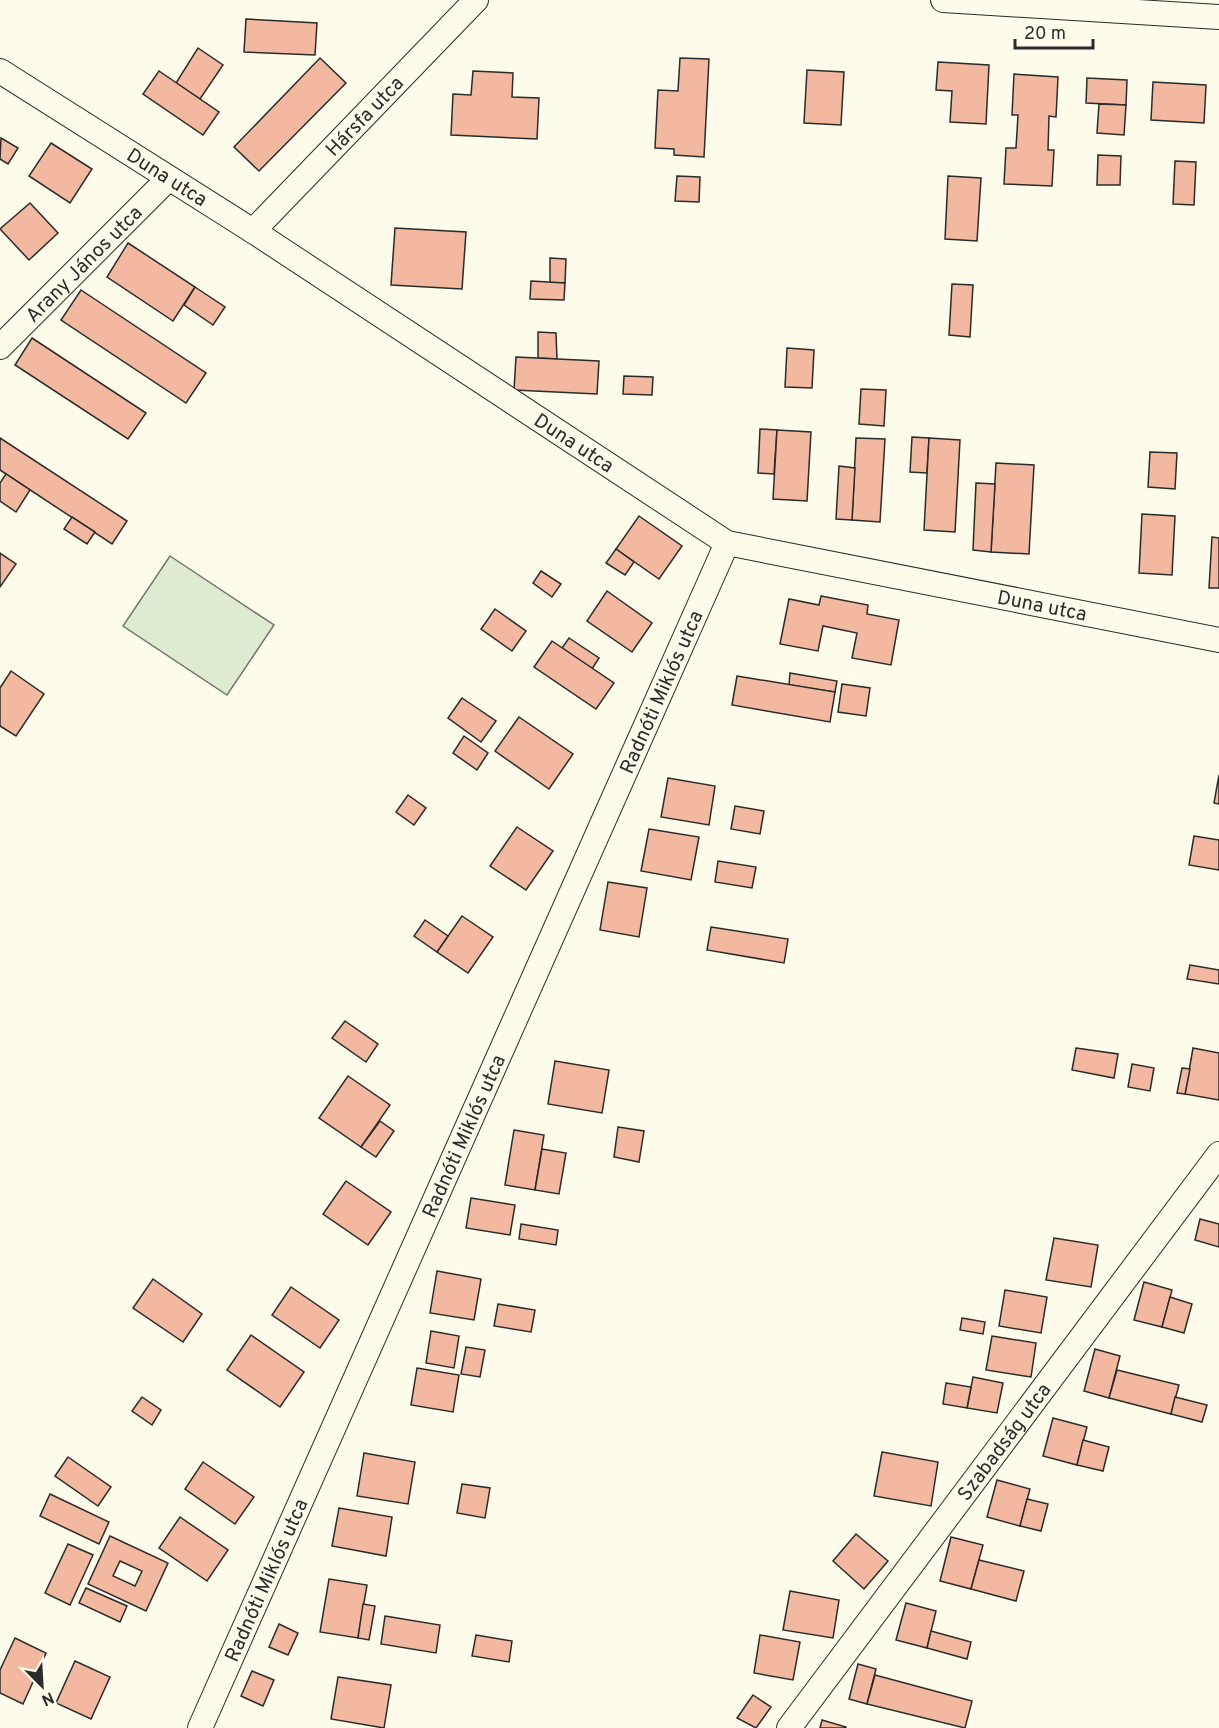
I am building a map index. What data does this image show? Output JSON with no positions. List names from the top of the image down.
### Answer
{
  "streets": {
    "street": [
      "Hársfa utca",
      "Duna utca",
      "Arany János utca",
      "Radnóti Miklós utca",
      "Szabadság utca"
    ]
  },
  "crossings": [
    ["Hársfa utca", "Duna utca"],
    ["Duna utca", "Arany János utca"],
    ["Duna utca", "Radnóti Miklós utca"]
  ],
  "scale_bar": "20 m",
  "north": "bottom right"
}
